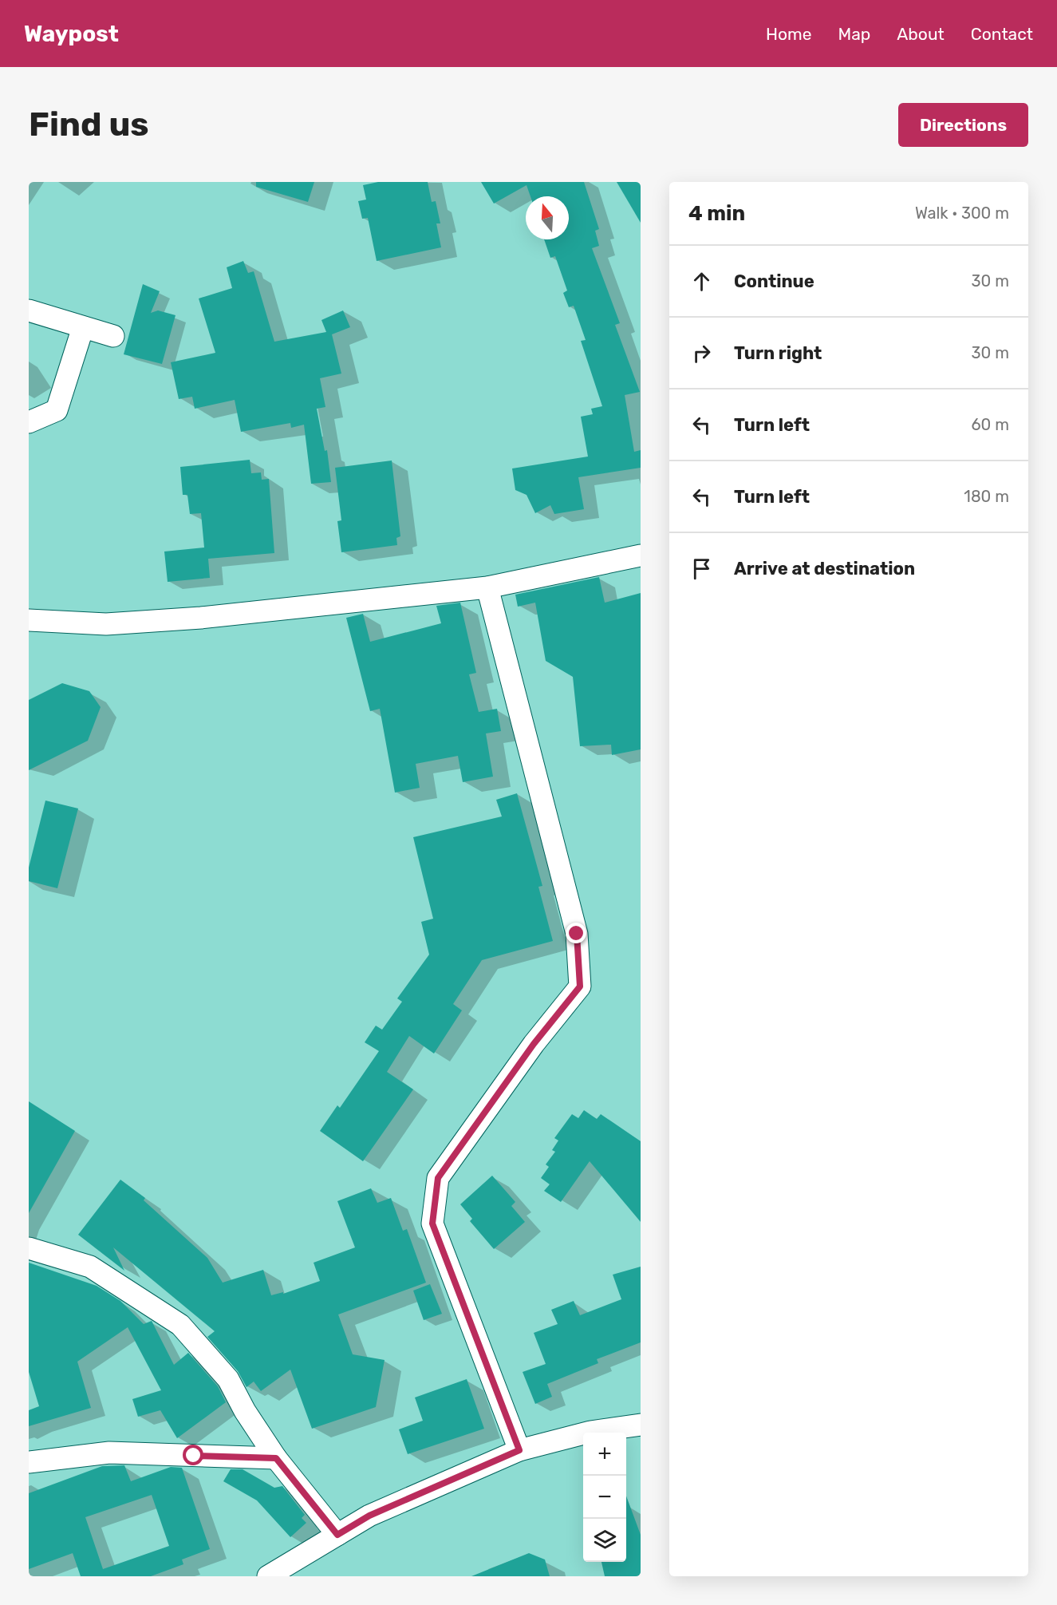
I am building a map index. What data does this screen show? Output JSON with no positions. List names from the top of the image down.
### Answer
{
  "north": "top",
  "page": {
    "header": "Waypost",
    "nav": [
      "Home",
      "Map",
      "About",
      "Contact"
    ],
    "buttons": "Directions",
    "title": "Find us",
    "heading": ["4 min", "Walk · 300 m"],
    "list": [
      ["Continue", "30 m"],
      ["Turn right", "30 m"],
      ["Turn left", "60 m"],
      ["Turn left", "180 m"],
      "Arrive at destination"
    ],
    "map_buttons": ["+", "−"]
  }
}
